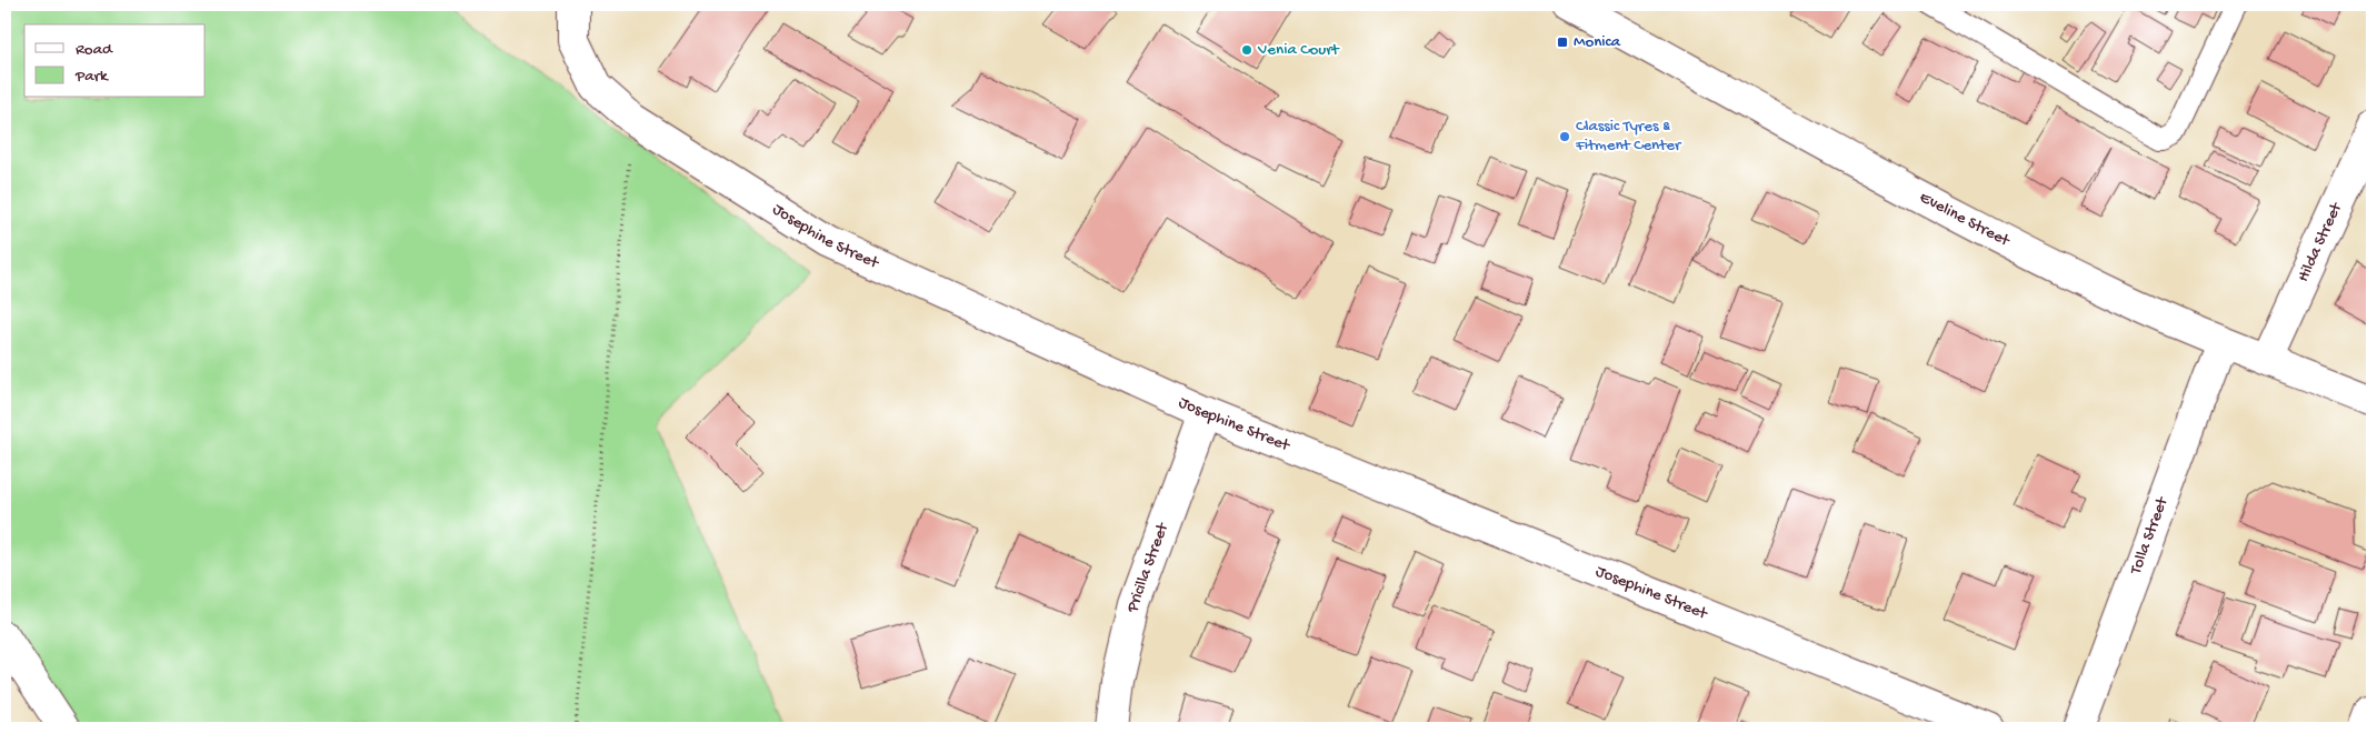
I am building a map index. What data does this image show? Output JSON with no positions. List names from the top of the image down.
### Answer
{
  "streets": {
    "street": [
      "Eveline Street",
      "Josephine Street",
      "Hilda Street",
      "Tolla Street",
      "Pricilla Street"
    ]
  },
  "crossings": [
    ["Eveline Street", "Hilda Street"],
    ["Eveline Street", "Tolla Street"],
    ["Josephine Street", "Pricilla Street"]
  ],
  "places": {
    "transit": ["Monica"],
    "other": ["Venia Court", "Classic Tyres & Fitment Center"]
  },
  "legend": ["Road", "Park"]
}
